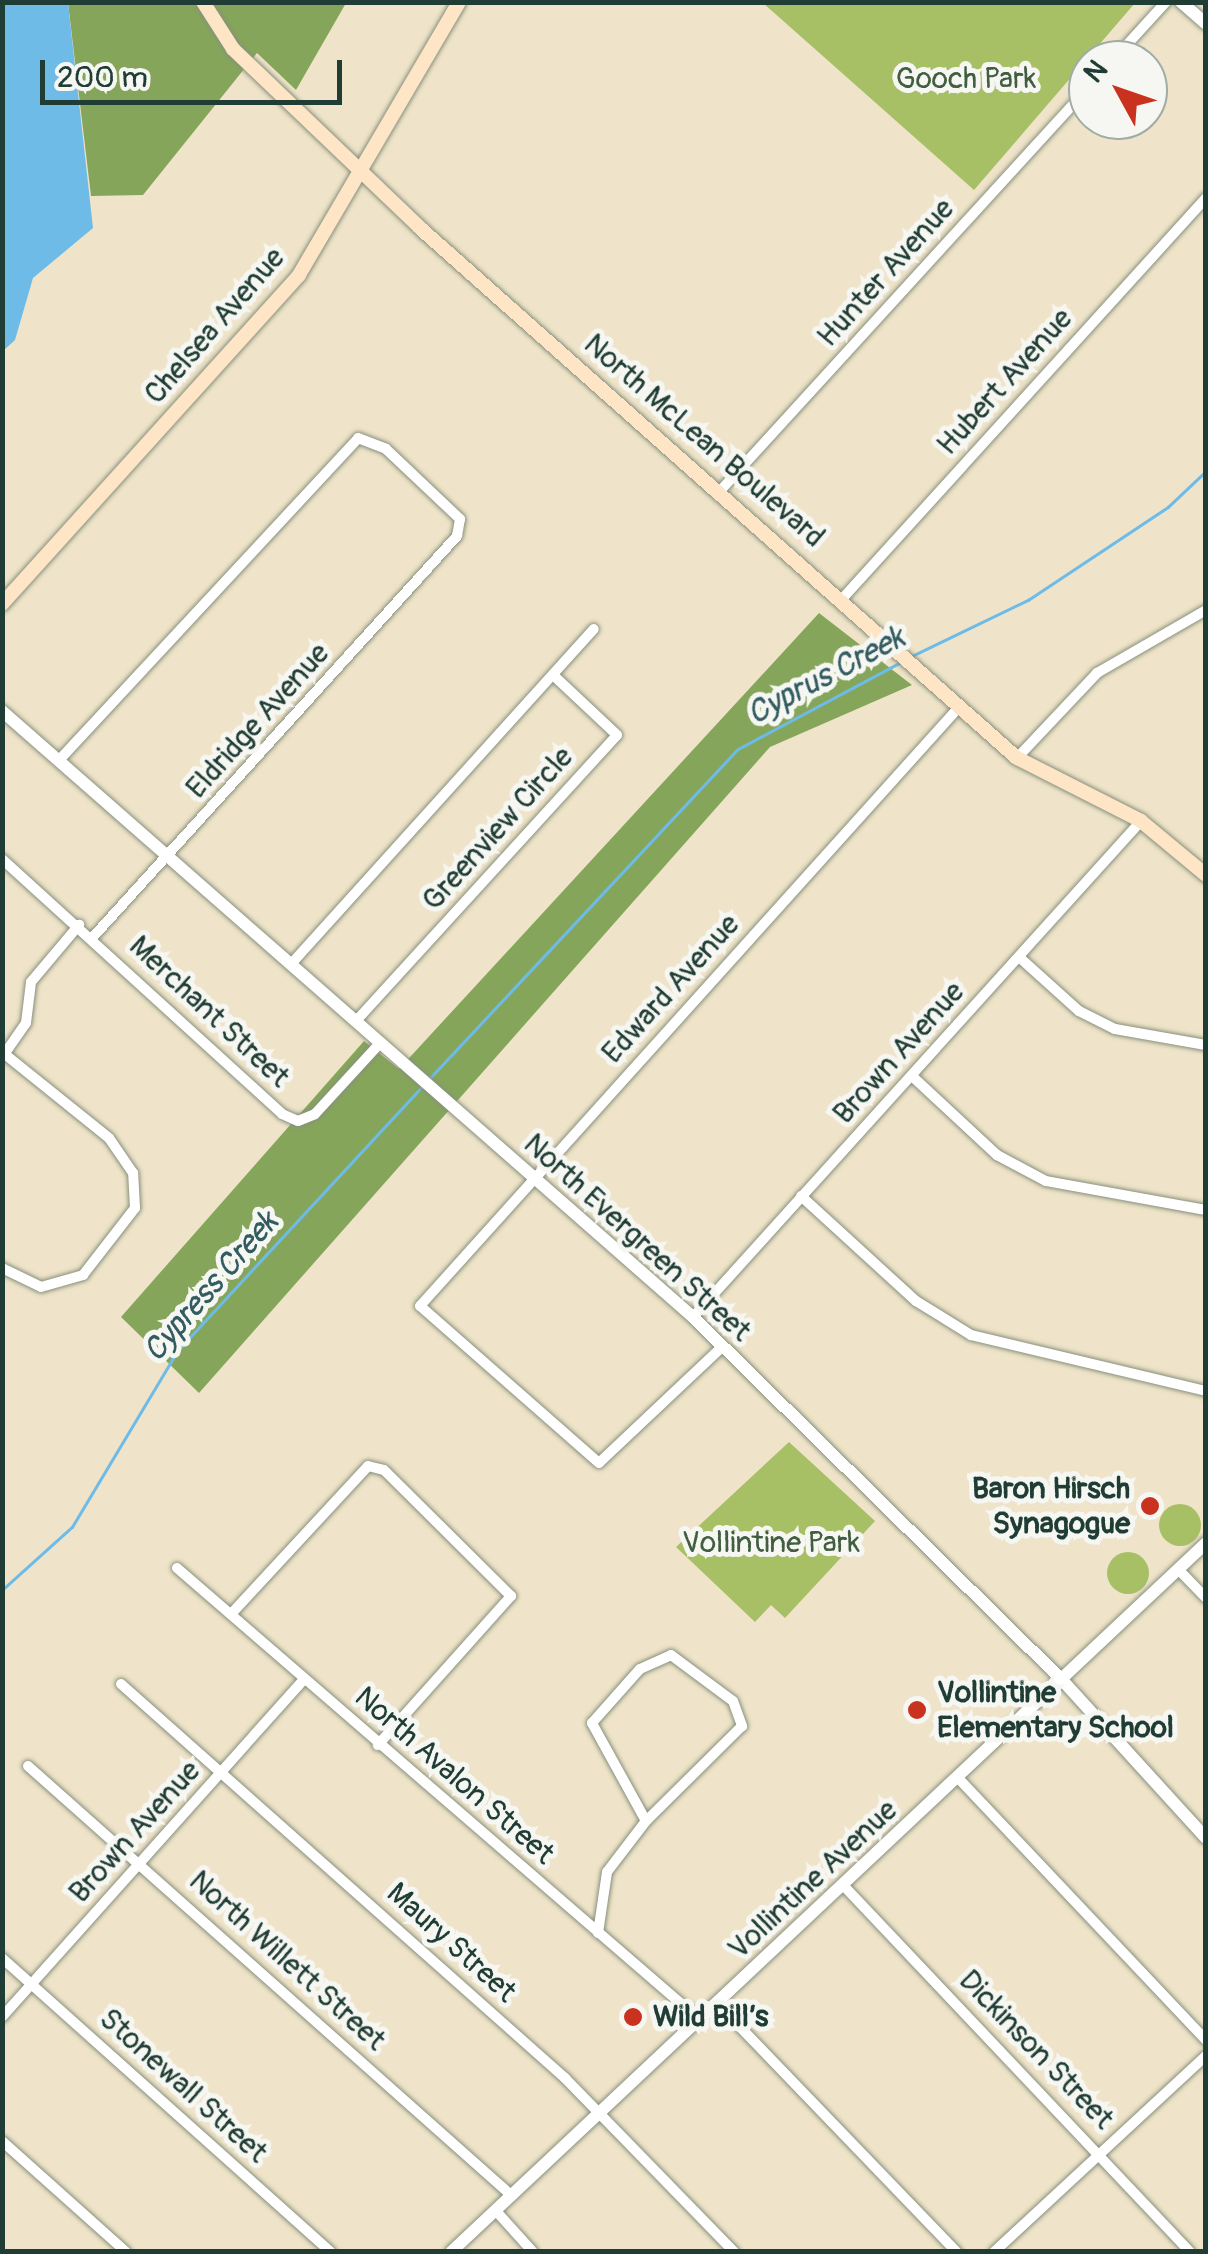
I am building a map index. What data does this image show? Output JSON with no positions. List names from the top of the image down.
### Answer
{
  "streets": {
    "main road": ["Chelsea Avenue", "North McLean Boulevard"],
    "street": [
      "Hunter Avenue",
      "Hubert Avenue",
      "Eldridge Avenue",
      "Greenview Circle",
      "Edward Avenue",
      "Merchant Street",
      "Brown Avenue",
      "North Evergreen Street",
      "North Avalon Street",
      "Vollintine Avenue",
      "Maury Street",
      "North Willett Street",
      "Dickinson Street",
      "Stonewall Street"
    ]
  },
  "crossings": [
    ["Hunter Avenue", "North McLean Boulevard"],
    ["Chelsea Avenue", "North McLean Boulevard"],
    ["Hubert Avenue", "North McLean Boulevard"],
    ["North McLean Boulevard", "Edward Avenue"],
    ["North McLean Boulevard", "Brown Avenue"],
    ["Eldridge Avenue", "Merchant Street"],
    ["Eldridge Avenue", "North Evergreen Street"],
    ["Greenview Circle", "North Evergreen Street"],
    ["Edward Avenue", "North Evergreen Street"],
    ["Merchant Street", "North Evergreen Street"],
    ["Brown Avenue", "North Evergreen Street"],
    ["Brown Avenue", "North Avalon Street"],
    ["Brown Avenue", "Maury Street"],
    ["Brown Avenue", "North Willett Street"],
    ["Brown Avenue", "Stonewall Street"],
    ["North Evergreen Street", "Vollintine Avenue"],
    ["North Avalon Street", "Vollintine Avenue"],
    ["Vollintine Avenue", "Maury Street"],
    ["Vollintine Avenue", "North Willett Street"],
    ["Vollintine Avenue", "Dickinson Street"]
  ],
  "water": ["Cyprus Creek", "Cypress Creek"],
  "parks": ["Gooch Park", "Vollintine Park"],
  "places": ["Baron Hirsch Synagogue", "Vollintine Elementary School", "Wild Bill’s"],
  "scale_bar": "200 m",
  "north": "top left"
}
